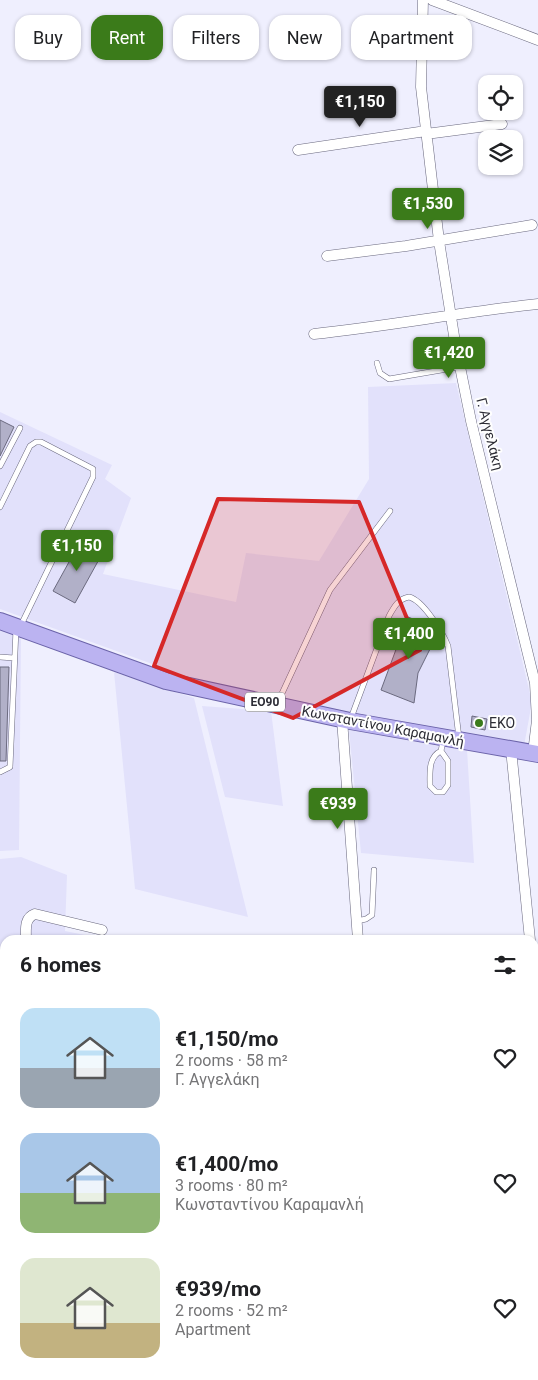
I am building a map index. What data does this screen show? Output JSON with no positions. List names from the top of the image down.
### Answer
{
  "streets": {
    "main road": ["ΕΟ90", "Κωνσταντίνου Καραμανλή"],
    "street": ["Γ. Αγγελάκη"]
  },
  "crossings": [
    ["Γ. Αγγελάκη", "Κωνσταντίνου Καραμανλή"]
  ],
  "places": ["EKO"],
  "page": {
    "chip": [
      "Buy",
      "Rent",
      "Filters",
      "New",
      "Apartment"
    ],
    "price": [
      "€1,150",
      "€1,530",
      "€1,420",
      "€1,150",
      "€1,400",
      "€939"
    ],
    "heading": "6 homes",
    "list": [
      {
        "name": "€1,150/mo",
        "note": "2 rooms · 58 m² · Γ. Αγγελάκη"
      },
      {
        "name": "€1,400/mo",
        "note": "3 rooms · 80 m² · Κωνσταντίνου Καραμανλή"
      },
      {
        "name": "€939/mo",
        "note": "2 rooms · 52 m² · Apartment"
      }
    ]
  }
}
